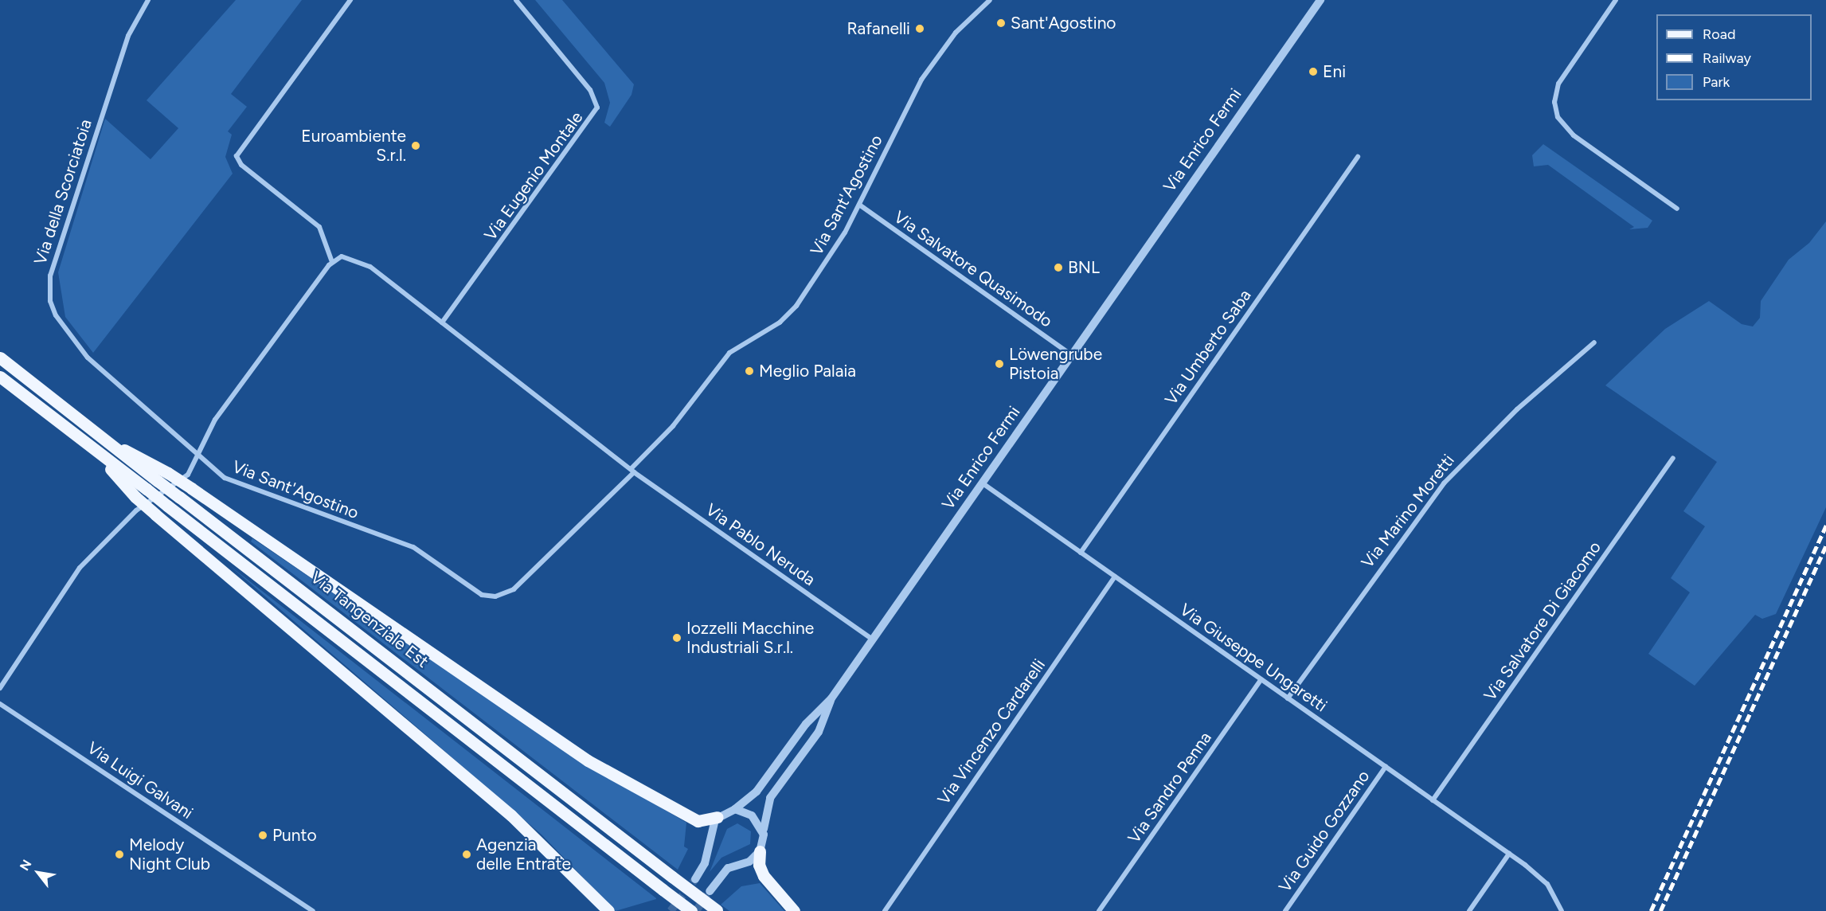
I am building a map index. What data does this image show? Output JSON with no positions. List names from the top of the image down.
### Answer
{
  "streets": {
    "main road": ["Via Tangenziale Est"],
    "street": [
      "Via Enrico Fermi",
      "Via Eugenio Montale",
      "Via della Scorciatoia",
      "Via Sant'Agostino",
      "Via Salvatore Quasimodo",
      "Via Umberto Saba",
      "Via Marino Moretti",
      "Via Pablo Neruda",
      "Via Salvatore Di Giacomo",
      "Via Giuseppe Ungaretti",
      "Via Vincenzo Cardarelli",
      "Via Luigi Galvani",
      "Via Sandro Penna",
      "Via Guido Gozzano"
    ]
  },
  "crossings": [
    ["Via Enrico Fermi", "Via Salvatore Quasimodo"],
    ["Via Enrico Fermi", "Via Pablo Neruda"],
    ["Via Enrico Fermi", "Via Giuseppe Ungaretti"],
    ["Via della Scorciatoia", "Via Sant'Agostino"],
    ["Via Sant'Agostino", "Via Salvatore Quasimodo"],
    ["Via Sant'Agostino", "Via Pablo Neruda"],
    ["Via Umberto Saba", "Via Giuseppe Ungaretti"],
    ["Via Marino Moretti", "Via Giuseppe Ungaretti"],
    ["Via Salvatore Di Giacomo", "Via Giuseppe Ungaretti"],
    ["Via Giuseppe Ungaretti", "Via Vincenzo Cardarelli"],
    ["Via Giuseppe Ungaretti", "Via Sandro Penna"],
    ["Via Giuseppe Ungaretti", "Via Guido Gozzano"]
  ],
  "places": [
    "Sant'Agostino",
    "Rafanelli",
    "Eni",
    "Euroambiente S.r.l.",
    "BNL",
    "Löwengrube Pistoia",
    "Meglio Palaia",
    "Iozzelli Macchine Industriali S.r.l.",
    "Punto",
    "Melody Night Club",
    "Agenzia delle Entrate"
  ],
  "legend": ["Road", "Railway", "Park"],
  "north": "top left"
}
